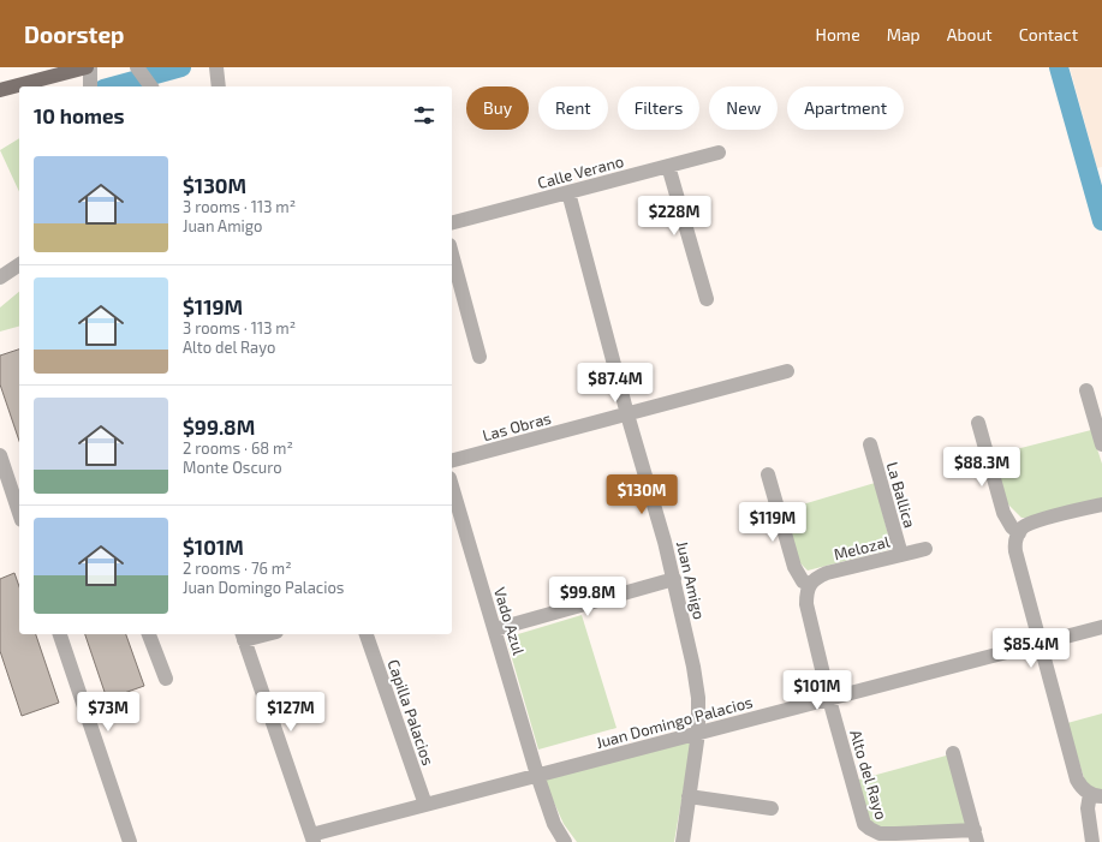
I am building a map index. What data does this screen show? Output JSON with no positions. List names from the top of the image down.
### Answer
{
  "streets": {
    "street": [
      "Calle Verano",
      "Las Obras",
      "La Ballica",
      "Melozal",
      "Juan Amigo",
      "Vado Azul",
      "Capilla Palacios",
      "Juan Domingo Palacios",
      "Alto del Rayo"
    ]
  },
  "crossings": [
    ["Calle Verano", "Juan Amigo"],
    ["Las Obras", "Juan Amigo"],
    ["La Ballica", "Melozal"],
    ["Melozal", "Alto del Rayo"],
    ["Juan Amigo", "Juan Domingo Palacios"],
    ["Vado Azul", "Juan Domingo Palacios"],
    ["Capilla Palacios", "Juan Domingo Palacios"],
    ["Juan Domingo Palacios", "Alto del Rayo"]
  ],
  "page": {
    "header": "Doorstep",
    "nav": [
      "Home",
      "Map",
      "About",
      "Contact"
    ],
    "chip": [
      "Buy",
      "Rent",
      "Filters",
      "New",
      "Apartment"
    ],
    "heading": "10 homes",
    "list": [
      {
        "name": "$130M",
        "note": "3 rooms · 113 m² · Juan Amigo"
      },
      {
        "name": "$119M",
        "note": "3 rooms · 113 m² · Alto del Rayo"
      },
      {
        "name": "$99.8M",
        "note": "2 rooms · 68 m² · Monte Oscuro"
      },
      {
        "name": "$101M",
        "note": "2 rooms · 76 m² · Juan Domingo Palacios"
      }
    ],
    "price": [
      "$228M",
      "$87.4M",
      "$88.3M",
      "$130M",
      "$119M",
      "$99.8M",
      "$85.4M",
      "$101M",
      "$73M",
      "$127M"
    ]
  }
}
